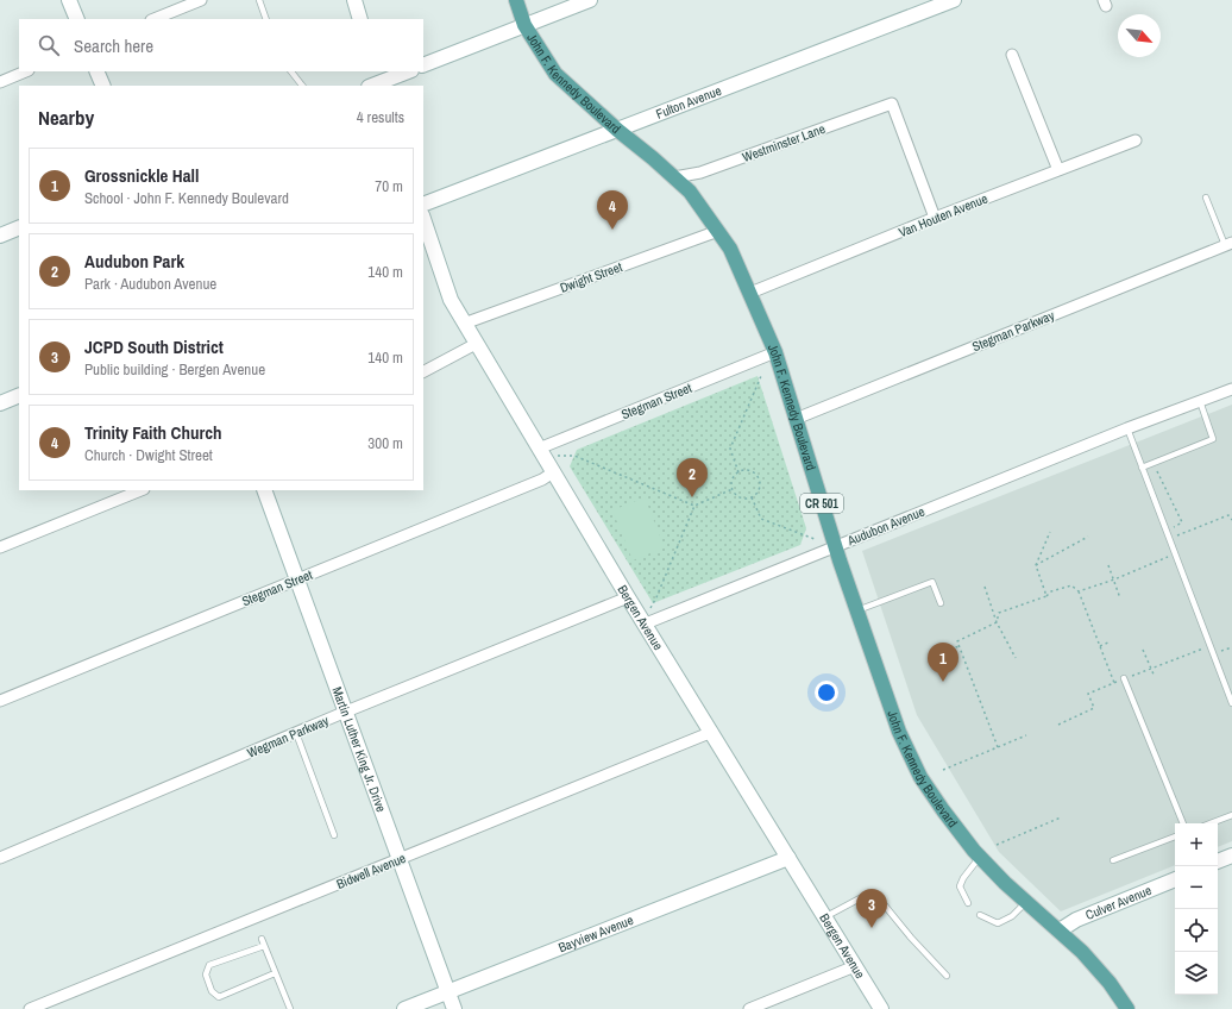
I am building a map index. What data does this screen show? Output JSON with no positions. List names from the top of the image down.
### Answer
{
  "streets": {
    "main road": ["John F. Kennedy Boulevard", "CR 501"],
    "street": [
      "Fulton Avenue",
      "Westminster Lane",
      "Van Houten Avenue",
      "Dwight Street",
      "Stegman Parkway",
      "Stegman Street",
      "Audubon Avenue",
      "Bergen Avenue",
      "Wegman Parkway",
      "Martin Luther King Jr. Drive",
      "Bidwell Avenue",
      "Culver Avenue",
      "Bayview Avenue"
    ]
  },
  "crossings": [
    ["John F. Kennedy Boulevard", "Fulton Avenue"],
    ["John F. Kennedy Boulevard", "Westminster Lane"],
    ["John F. Kennedy Boulevard", "Van Houten Avenue"],
    ["John F. Kennedy Boulevard", "Dwight Street"],
    ["John F. Kennedy Boulevard", "Stegman Parkway"],
    ["John F. Kennedy Boulevard", "Stegman Street"],
    ["John F. Kennedy Boulevard", "Audubon Avenue"],
    ["John F. Kennedy Boulevard", "Culver Avenue"],
    ["Westminster Lane", "Van Houten Avenue"],
    ["Dwight Street", "Bergen Avenue"],
    ["Stegman Street", "Bergen Avenue"],
    ["Stegman Street", "Martin Luther King Jr. Drive"],
    ["Audubon Avenue", "Bergen Avenue"],
    ["Bergen Avenue", "Wegman Parkway"],
    ["Bergen Avenue", "Bidwell Avenue"],
    ["Bergen Avenue", "Bayview Avenue"],
    ["Wegman Parkway", "Martin Luther King Jr. Drive"],
    ["Martin Luther King Jr. Drive", "Bidwell Avenue"],
    ["Martin Luther King Jr. Drive", "Bayview Avenue"]
  ],
  "north": "bottom right",
  "page": {
    "search": "Search here",
    "heading": ["Nearby", "4 results"],
    "list": [
      {
        "mark": "1",
        "name": "Grossnickle Hall",
        "note": "School · John F. Kennedy Boulevard",
        "value": "70 m"
      },
      {
        "mark": "2",
        "name": "Audubon Park",
        "note": "Park · Audubon Avenue",
        "value": "140 m"
      },
      {
        "mark": "3",
        "name": "JCPD South District",
        "note": "Public building · Bergen Avenue",
        "value": "140 m"
      },
      {
        "mark": "4",
        "name": "Trinity Faith Church",
        "note": "Church · Dwight Street",
        "value": "300 m"
      }
    ],
    "pins": [
      "4",
      "2",
      "1",
      "3"
    ],
    "map_buttons": ["+", "−"]
  }
}
